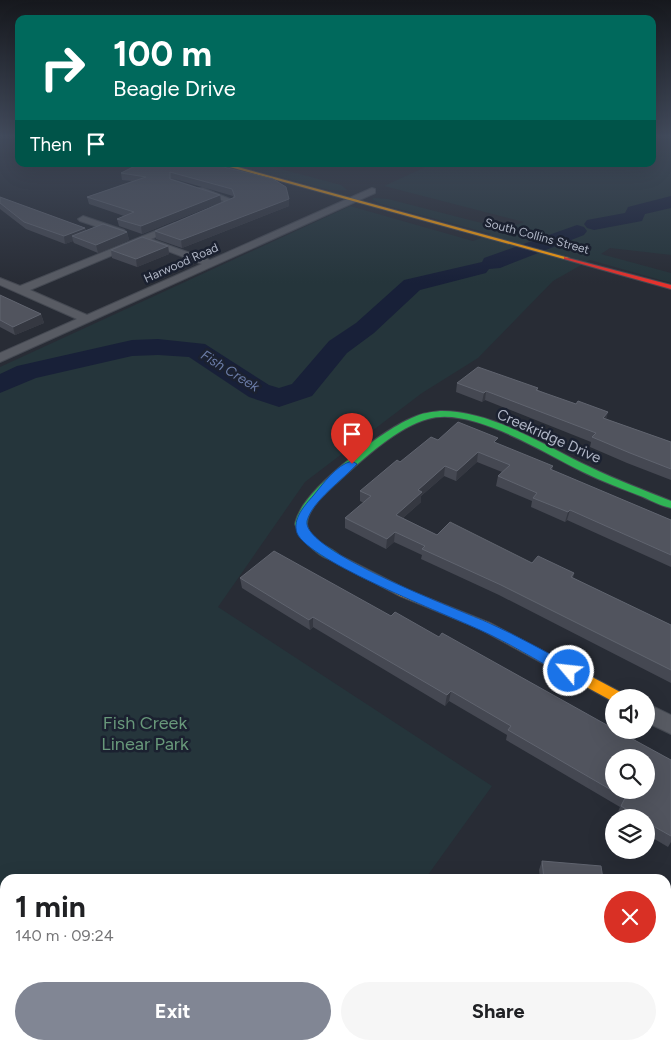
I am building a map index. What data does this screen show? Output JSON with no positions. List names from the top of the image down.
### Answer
{
  "streets": {
    "main road": ["South Collins Street", "Creekridge Drive"],
    "street": ["Harwood Road"]
  },
  "crossings": [
    ["South Collins Street", "Harwood Road"]
  ],
  "water": ["Fish Creek"],
  "parks": ["Fish Creek Linear Park"],
  "page": {
    "turn": ["100 m", "Beagle Drive"],
    "then": "Then",
    "heading": ["1 min", "140 m · 09:24"],
    "buttons": ["Exit", "Share"]
  }
}
